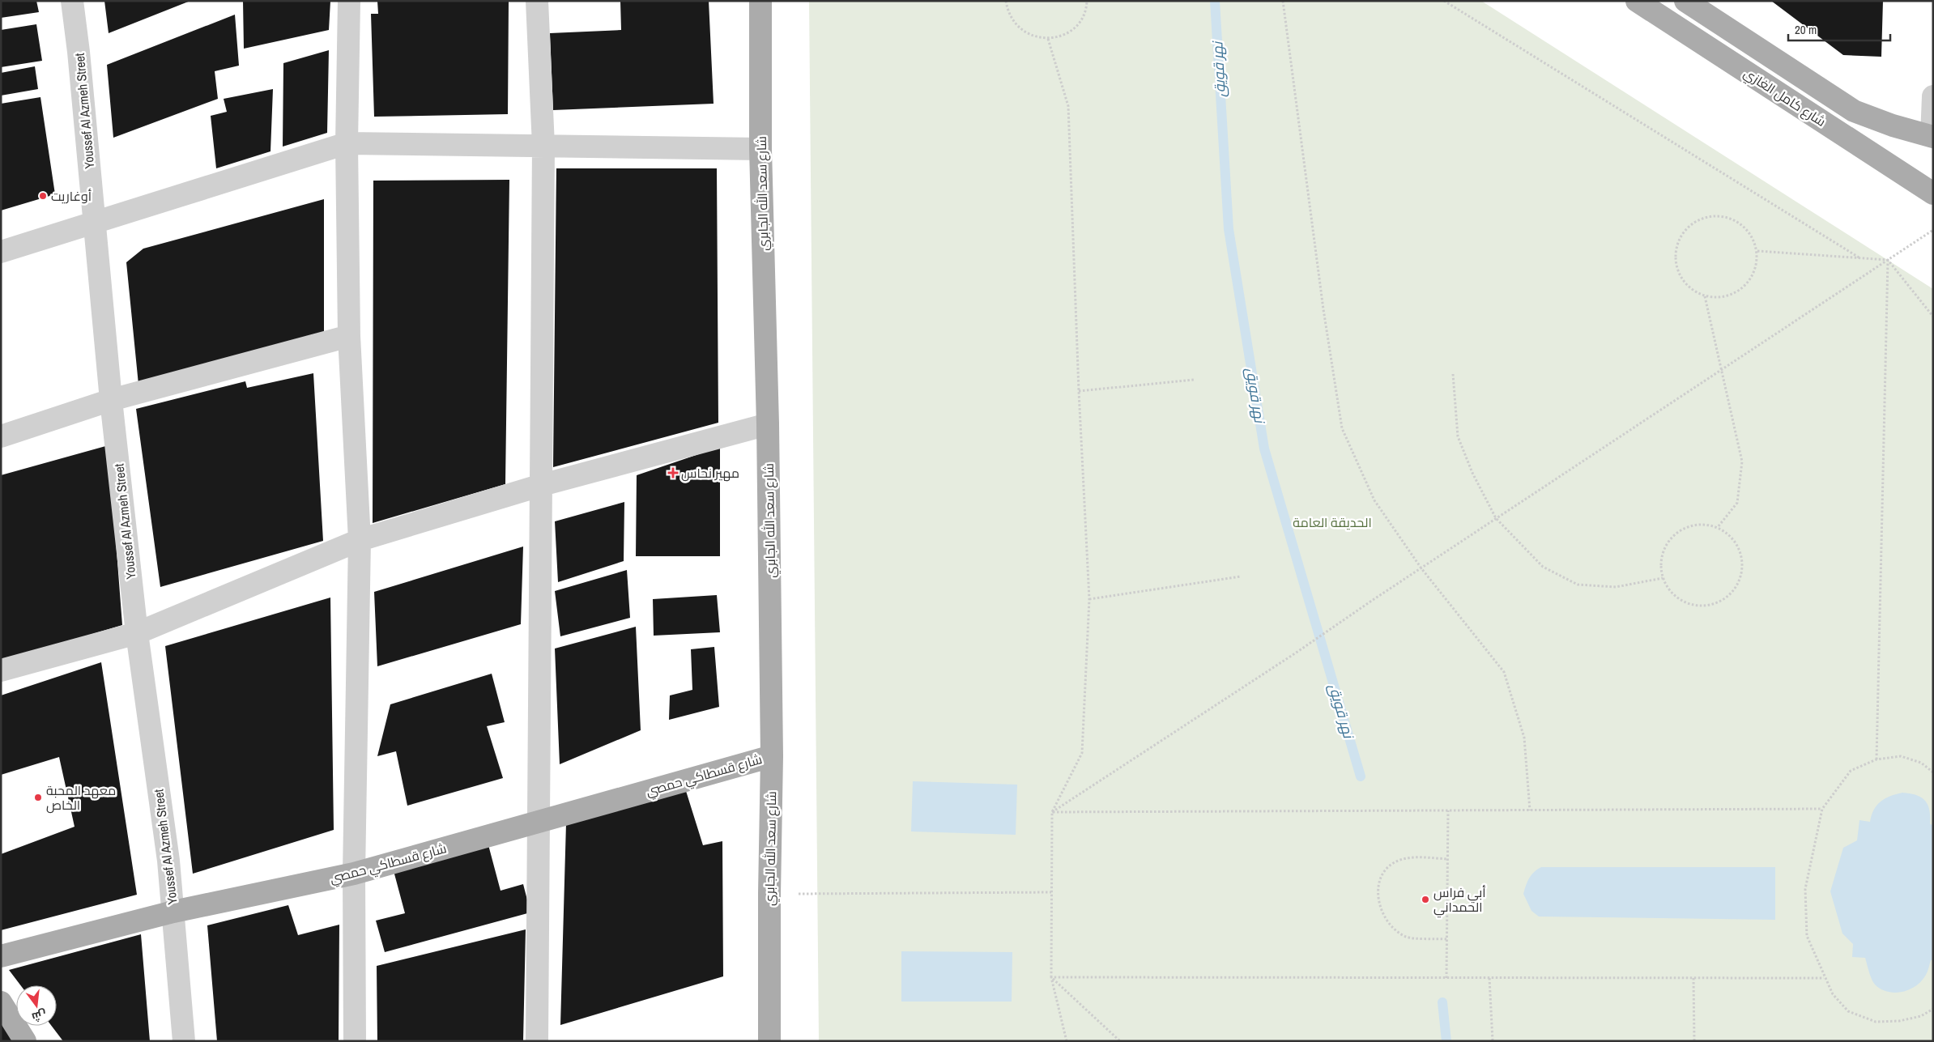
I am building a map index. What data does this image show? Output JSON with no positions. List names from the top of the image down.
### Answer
{
  "streets": {
    "main road": ["شارع كامل الغازي", "شارع سعد الله الجابري", "شارع قسطاكي حمصي"],
    "street": ["Youssef Al Azmeh Street"]
  },
  "crossings": [
    ["Youssef Al Azmeh Street", "شارع قسطاكي حمصي"],
    ["شارع سعد الله الجابري", "شارع قسطاكي حمصي"]
  ],
  "water": ["نهر قويق"],
  "parks": ["الحديقة العامة"],
  "places": {
    "other": ["أوغاريت", "معهد المحبة الخاص", "أبي فراس الحمداني"],
    "health": ["مهير نحاس"]
  },
  "scale_bar": "20 m",
  "north": "bottom"
}
